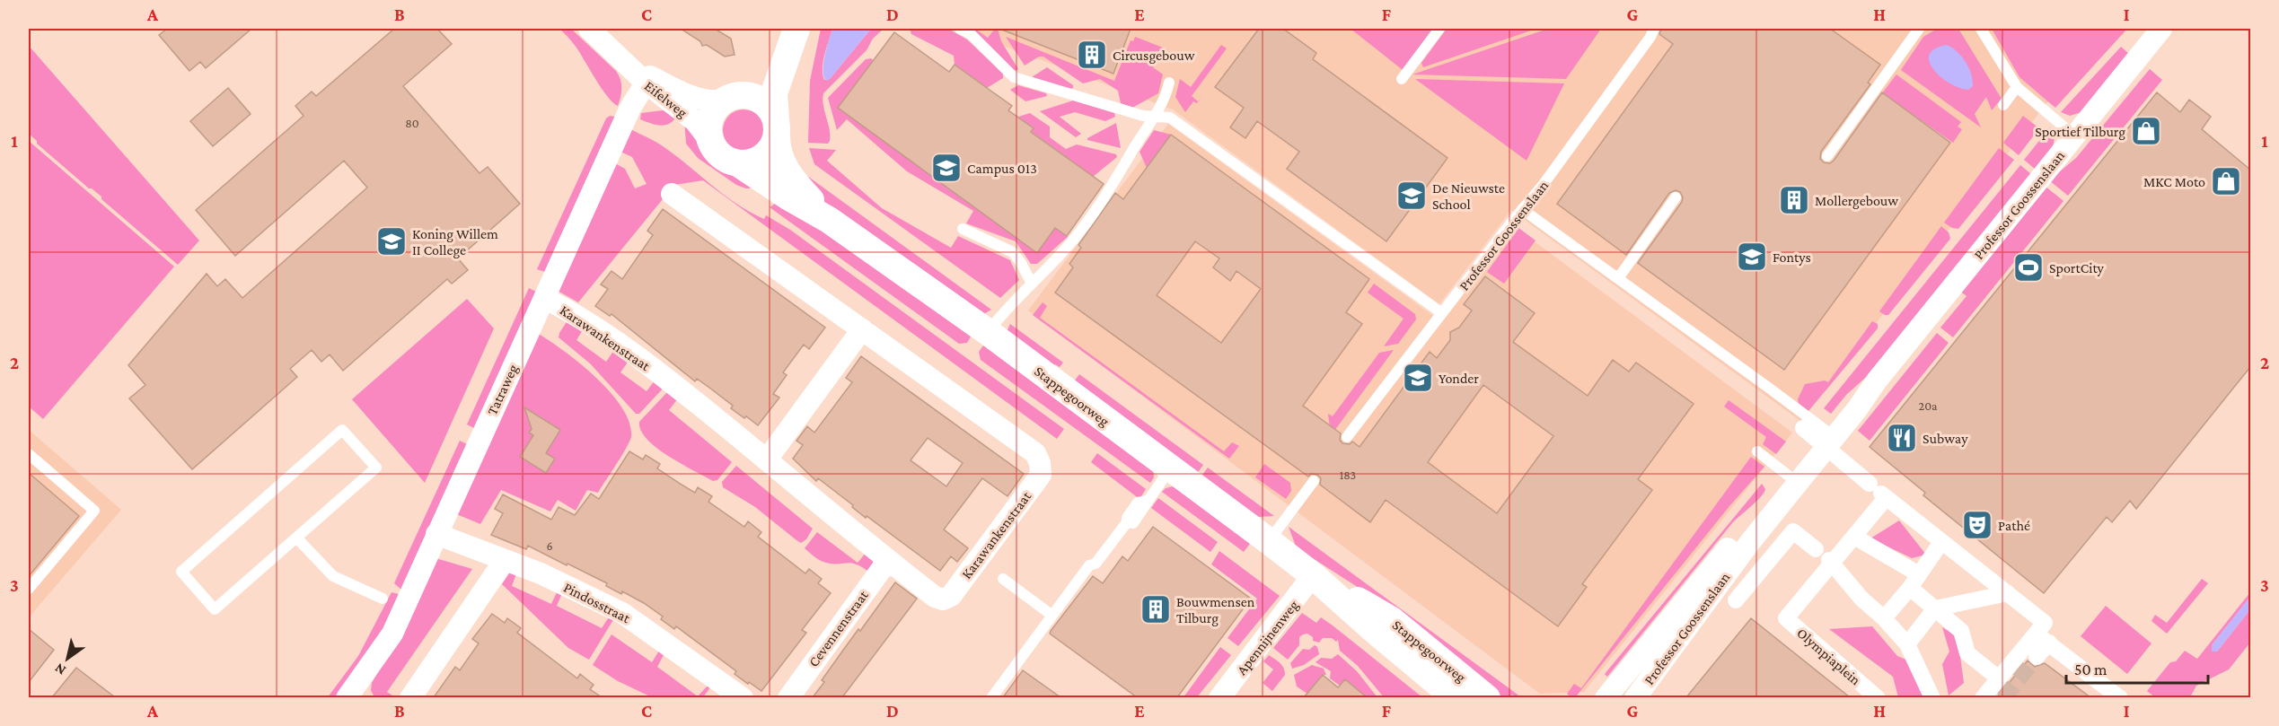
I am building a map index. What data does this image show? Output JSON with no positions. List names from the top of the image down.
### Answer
{
  "streets": {
    "street": [
      "Eifelweg",
      "Professor Goossenslaan",
      "Karawankenstraat",
      "Tatraweg",
      "Stappegoorweg",
      "Pindosstraat",
      "Cevennenstraat",
      "Apennijnenweg",
      "Olympiaplein"
    ]
  },
  "crossings": [
    ["Eifelweg", "Tatraweg"],
    ["Eifelweg", "Stappegoorweg"],
    ["Karawankenstraat", "Tatraweg"],
    ["Karawankenstraat", "Cevennenstraat"],
    ["Tatraweg", "Pindosstraat"],
    ["Stappegoorweg", "Apennijnenweg"]
  ],
  "places": {
    "building": ["Circusgebouw", "Mollergebouw", "Bouwmensen Tilburg"],
    "shop": ["Sportief Tilburg", "MKC Moto"],
    "school or university": [
      "Campus 013",
      "De Nieuwste School",
      "Koning Willem II College",
      "Fontys",
      "Yonder"
    ],
    "sports": ["SportCity"],
    "restaurant": ["Subway"],
    "theatre": ["Pathé"]
  },
  "house_numbers": [
    "80",
    "20a",
    "183",
    "6"
  ],
  "scale_bar": "50 m",
  "north": "bottom left",
  "grid": {
    "columns": [
      "A",
      "B",
      "C",
      "D",
      "E",
      "F",
      "G",
      "H",
      "I"
    ],
    "rows": ["1", "2", "3"]
  }
}
